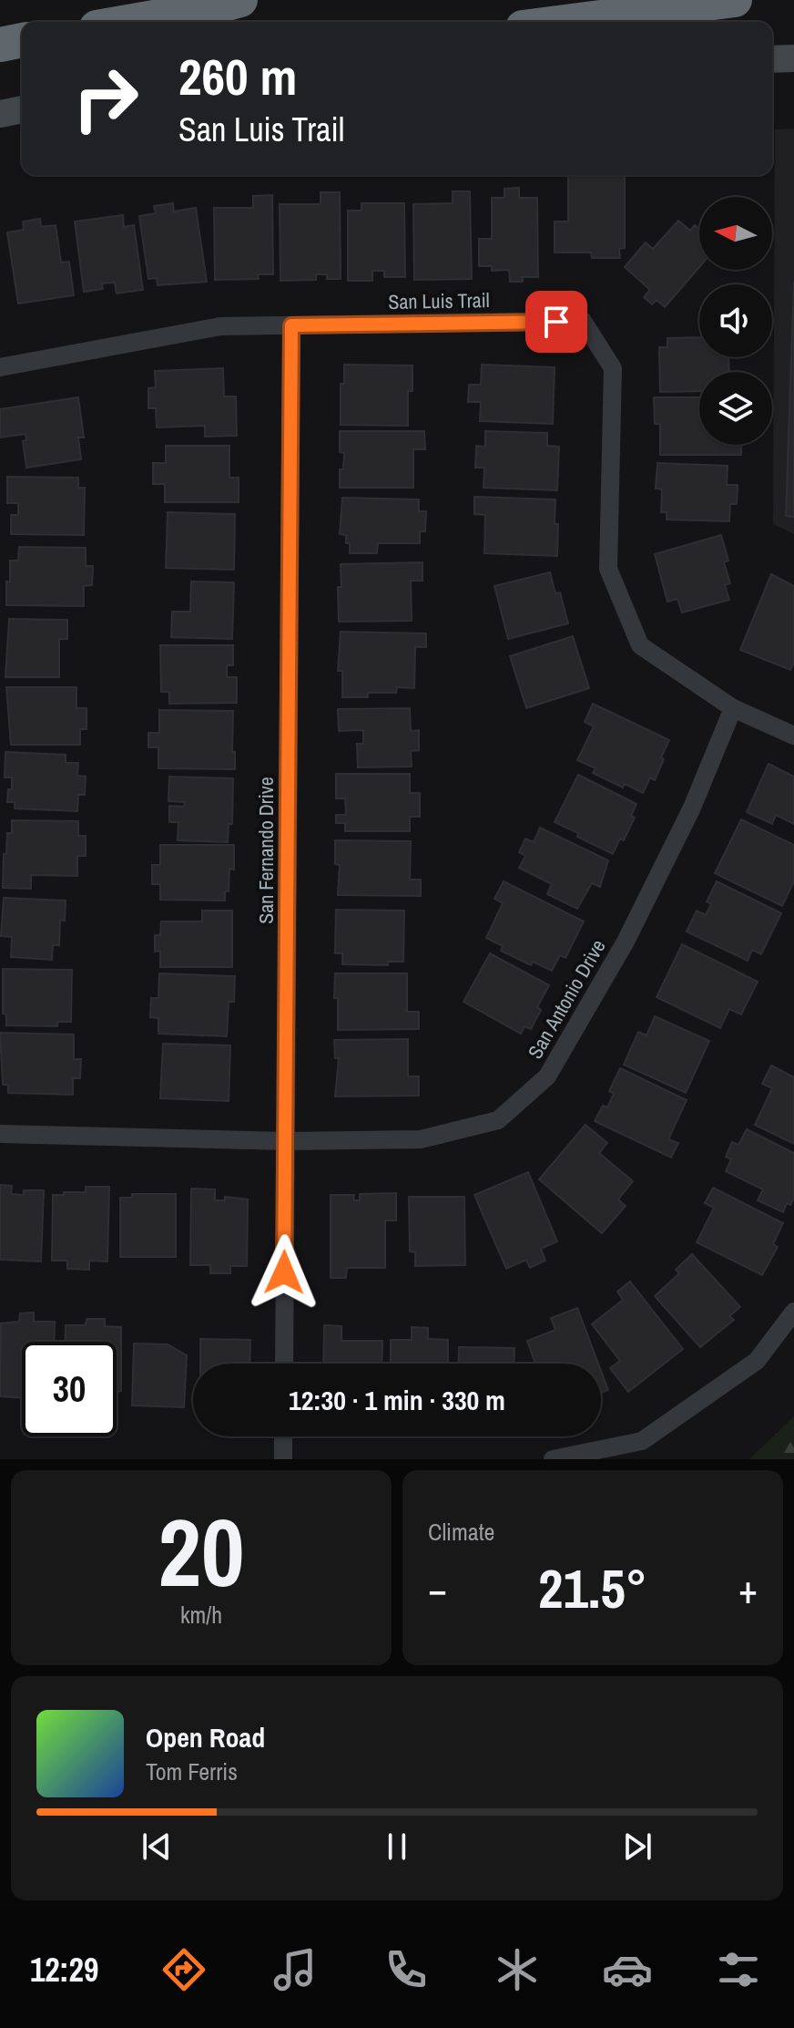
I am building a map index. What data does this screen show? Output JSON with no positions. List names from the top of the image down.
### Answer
{
  "streets": {
    "street": ["San Luis Trail", "San Fernando Drive", "San Antonio Drive"]
  },
  "crossings": [
    ["San Luis Trail", "San Fernando Drive"],
    ["San Luis Trail", "San Antonio Drive"],
    ["San Fernando Drive", "San Antonio Drive"]
  ],
  "north": "left",
  "page": {
    "turn": ["260 m", "San Luis Trail"],
    "limit": "30",
    "trip": "12:30 · 1 min · 330 m",
    "tile": [
      ["20", "km/h"],
      "Climate"
    ],
    "heat": ["−", "21.5°", "+"],
    "song": ["Open Road", "Tom Ferris"],
    "tabs": "12:29"
  }
}
